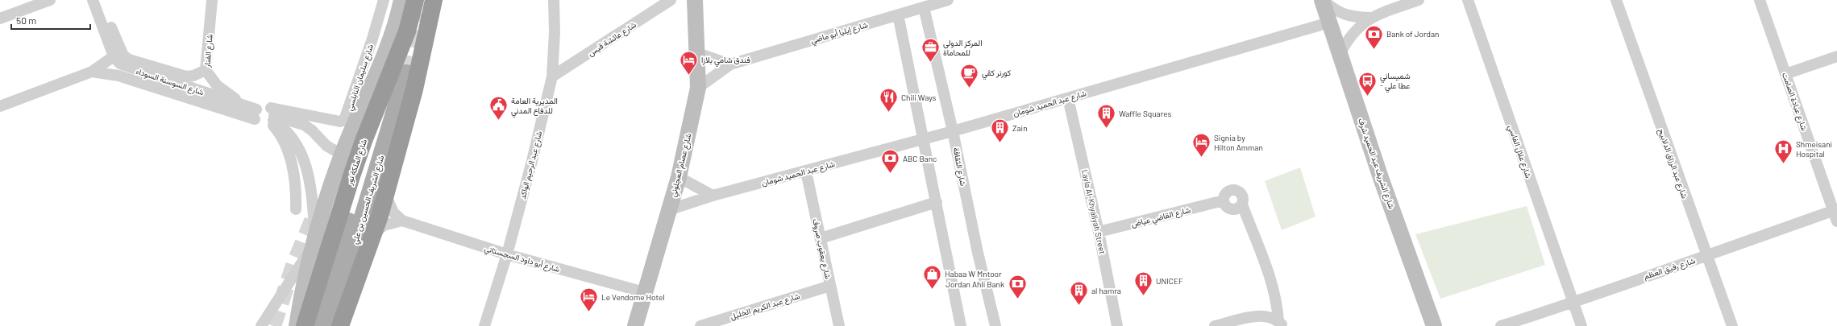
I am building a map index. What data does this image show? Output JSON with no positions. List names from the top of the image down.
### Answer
{
  "streets": {
    "highway": ["شارع الملكة نور"],
    "main road": ["شارع الشريف الحسين بن علي"],
    "street": [
      "شارع إيليا أبو ماضي",
      "شارع عائشة قيس",
      "شارع الفنار",
      "شارع سليمان النابلسي",
      "شارع السوسنة السوداء",
      "شارع عبادة الصامت",
      "شارع عبد الحميد شومان",
      "شارع علال الفاسي",
      "شارع الشريف عبد الحميد شرف",
      "شارع عبد الرزاق الدلابيح",
      "شارع عبد الرحيم الواكد",
      "شارع عصام العجلوني",
      "شارع الثقافة",
      "Layla Al-Khyaliyah Street",
      "شارع القاضي عياض",
      "شارع يعقوب صروف",
      "شارع أبو داود السجستاني",
      "شارع رفيق العظم",
      "شارع عبد الكريم الخليل"
    ]
  },
  "crossings": [
    ["شارع إيليا أبو ماضي", "شارع عصام العجلوني"],
    ["شارع إيليا أبو ماضي", "شارع الثقافة"],
    ["شارع عائشة قيس", "شارع عبد الرحيم الواكد"],
    ["شارع الفنار", "شارع السوسنة السوداء"],
    ["شارع عبادة الصامت", "شارع رفيق العظم"],
    ["شارع عبد الحميد شومان", "شارع الشريف عبد الحميد شرف"],
    ["شارع عبد الحميد شومان", "شارع عصام العجلوني"],
    ["شارع عبد الحميد شومان", "شارع الثقافة"],
    ["شارع عبد الحميد شومان", "Layla Al-Khyaliyah Street"],
    ["شارع عبد الحميد شومان", "شارع يعقوب صروف"],
    ["شارع علال الفاسي", "شارع رفيق العظم"],
    ["شارع عبد الرزاق الدلابيح", "شارع رفيق العظم"],
    ["شارع عبد الرحيم الواكد", "شارع أبو داود السجستاني"],
    ["شارع عصام العجلوني", "شارع أبو داود السجستاني"],
    ["Layla Al-Khyaliyah Street", "شارع القاضي عياض"],
    ["شارع يعقوب صروف", "شارع عبد الكريم الخليل"]
  ],
  "places": {
    "bank": ["Bank of Jordan", "ABC Banc", "Jordan Ahli Bank"],
    "office": ["المركز الدولي للمحاماة"],
    "hotel": ["فندق شامي بلازا", "Signia by Hilton Amman", "Le Vendome Hotel"],
    "cafe": ["كورنر كڤي"],
    "bus stop": ["شميساني - عطا علي"],
    "restaurant": ["Chili Ways"],
    "public building": ["المديرية العامة للدفاع المدني"],
    "building": [
      "Waffle Squares",
      "Zain",
      "UNICEF",
      "al hamra"
    ],
    "hospital": ["Shmeisani Hospital"],
    "shop": ["Habaa W Mntoor"]
  },
  "scale_bar": "50 m"
}
